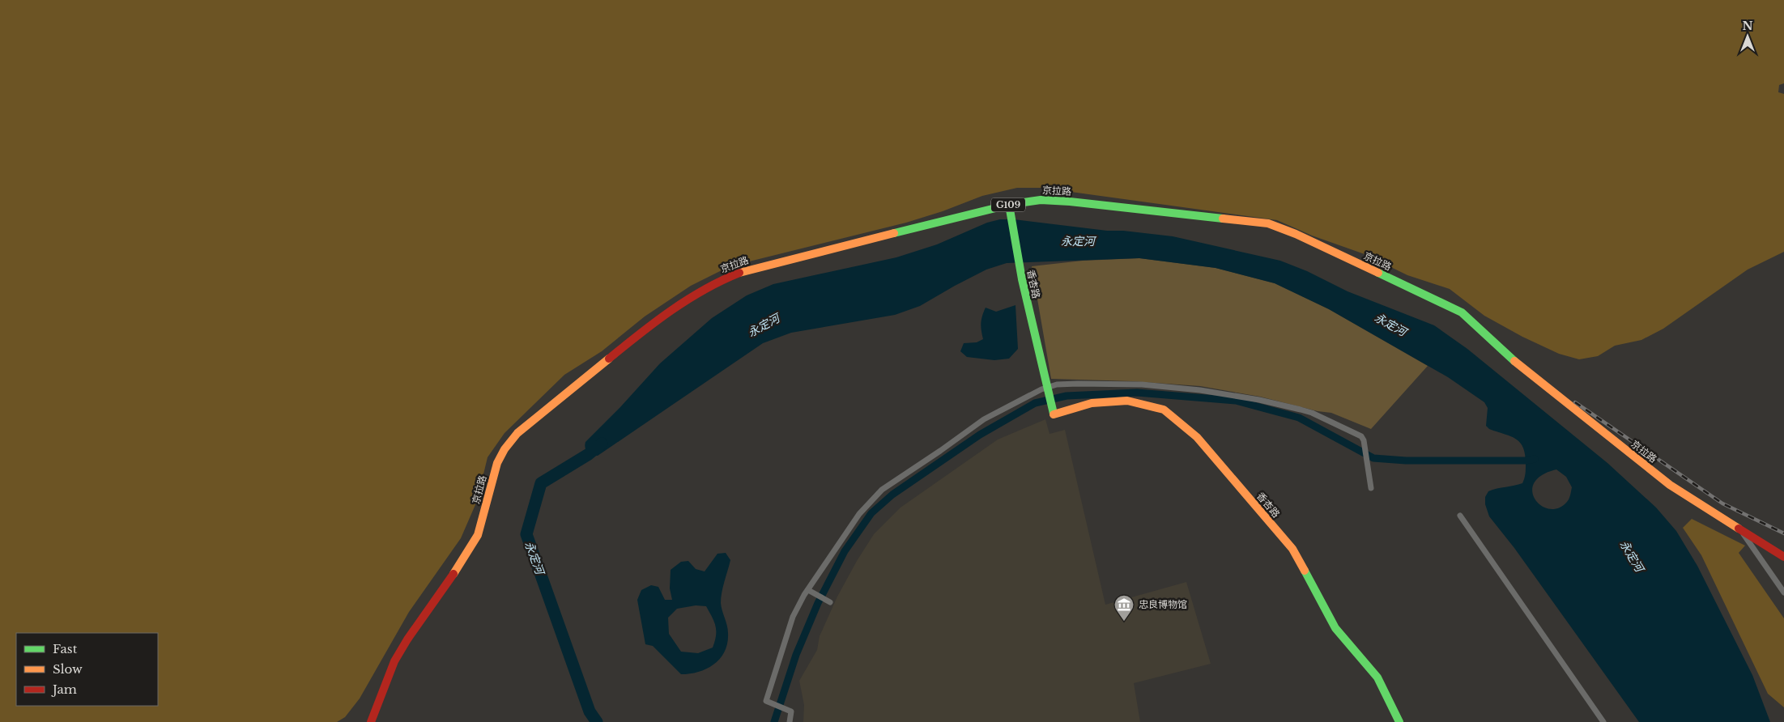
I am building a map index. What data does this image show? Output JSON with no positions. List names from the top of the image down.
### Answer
{
  "streets": {
    "main road": ["京拉路", "G109", "香杏路"]
  },
  "crossings": [
    ["京拉路", "香杏路"]
  ],
  "water": ["永定河"],
  "places": {
    "museum": ["忠良博物馆"]
  },
  "legend": ["Fast", "Slow", "Jam"],
  "north": "top"
}
